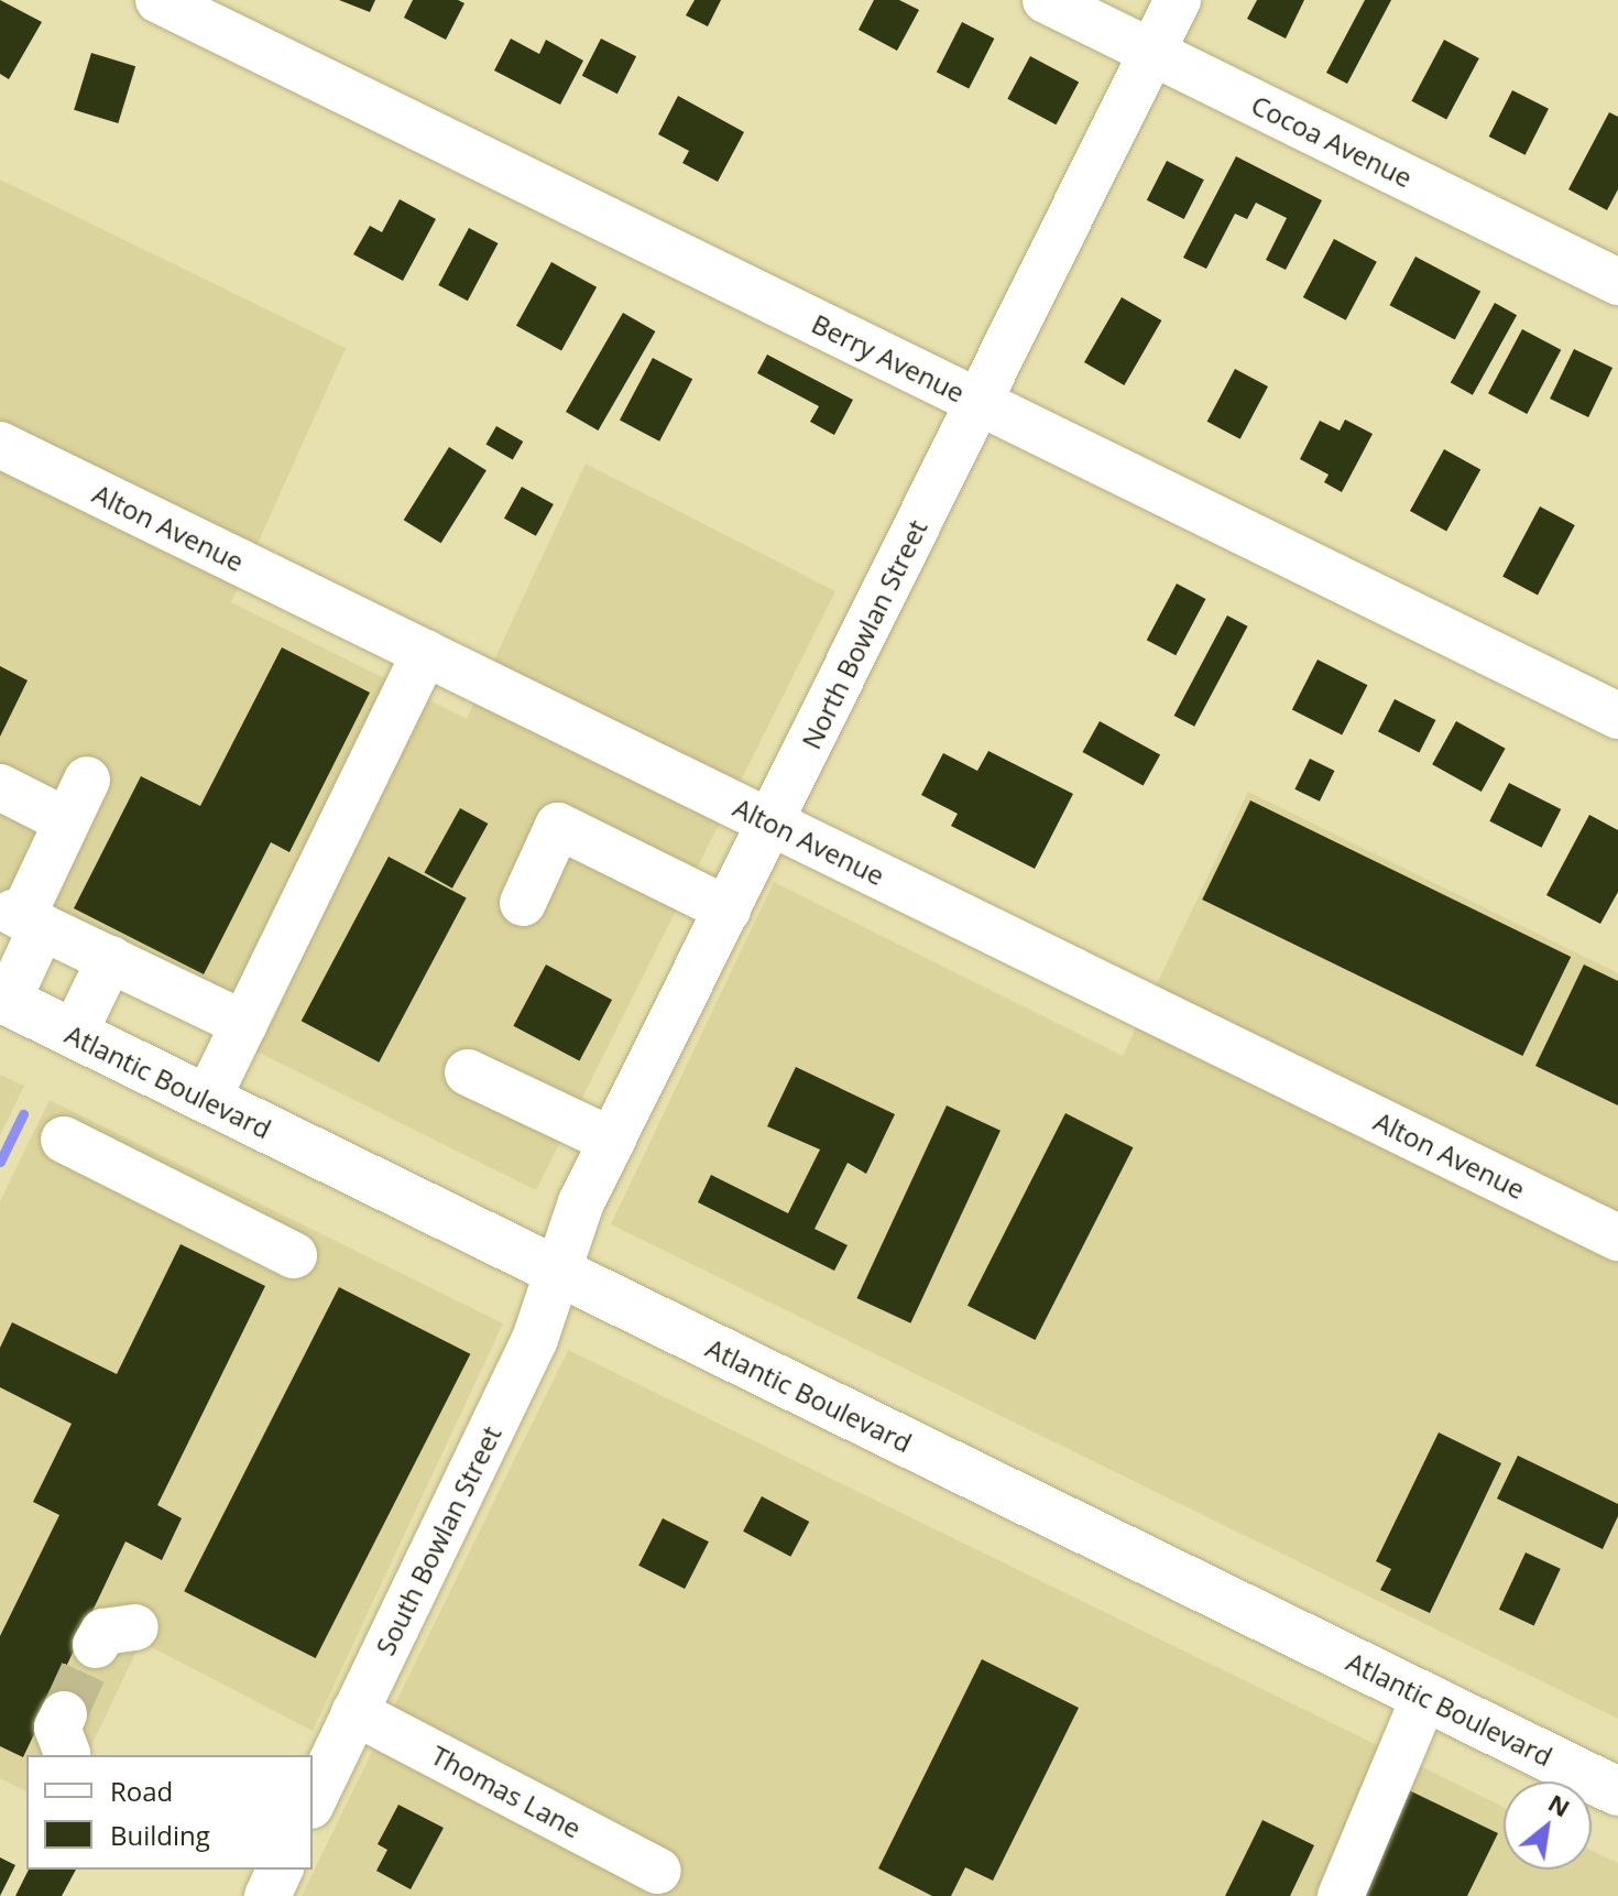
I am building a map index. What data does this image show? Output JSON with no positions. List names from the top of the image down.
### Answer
{
  "streets": {
    "main road": ["Atlantic Boulevard"],
    "street": [
      "Cocoa Avenue",
      "Berry Avenue",
      "Alton Avenue",
      "North Bowlan Street",
      "South Bowlan Street",
      "Thomas Lane"
    ]
  },
  "crossings": [
    ["Cocoa Avenue", "North Bowlan Street"],
    ["Berry Avenue", "North Bowlan Street"],
    ["Alton Avenue", "North Bowlan Street"],
    ["North Bowlan Street", "Atlantic Boulevard"],
    ["North Bowlan Street", "South Bowlan Street"],
    ["Atlantic Boulevard", "South Bowlan Street"],
    ["South Bowlan Street", "Thomas Lane"]
  ],
  "legend": ["Road", "Building"],
  "north": "top right"
}
